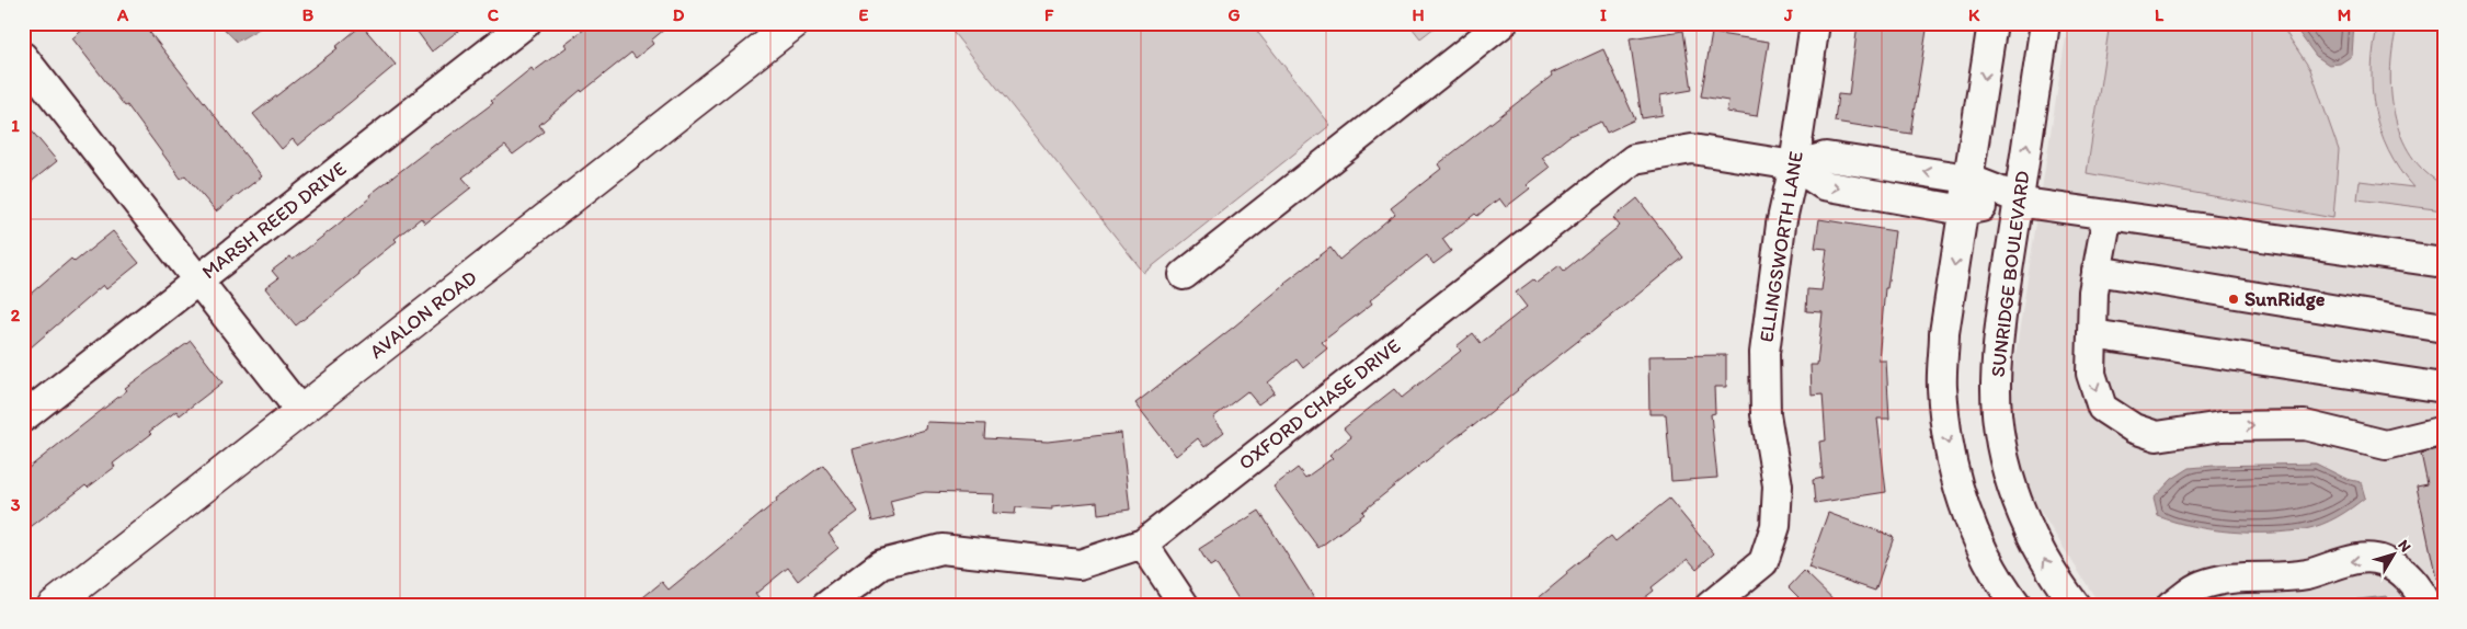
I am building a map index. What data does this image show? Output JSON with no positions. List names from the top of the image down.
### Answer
{
  "streets": {
    "main road": ["AVALON ROAD"],
    "street": [
      "MARSH REED DRIVE",
      "ELLINGSWORTH LANE",
      "SUNRIDGE BOULEVARD",
      "OXFORD CHASE DRIVE"
    ]
  },
  "crossings": [
    ["ELLINGSWORTH LANE", "OXFORD CHASE DRIVE"],
    ["SUNRIDGE BOULEVARD", "OXFORD CHASE DRIVE"]
  ],
  "places": ["SunRidge"],
  "north": "top right",
  "grid": {
    "columns": [
      "A",
      "B",
      "C",
      "D",
      "E",
      "F",
      "G",
      "H",
      "I",
      "J",
      "K",
      "L",
      "M"
    ],
    "rows": ["1", "2", "3"]
  }
}
